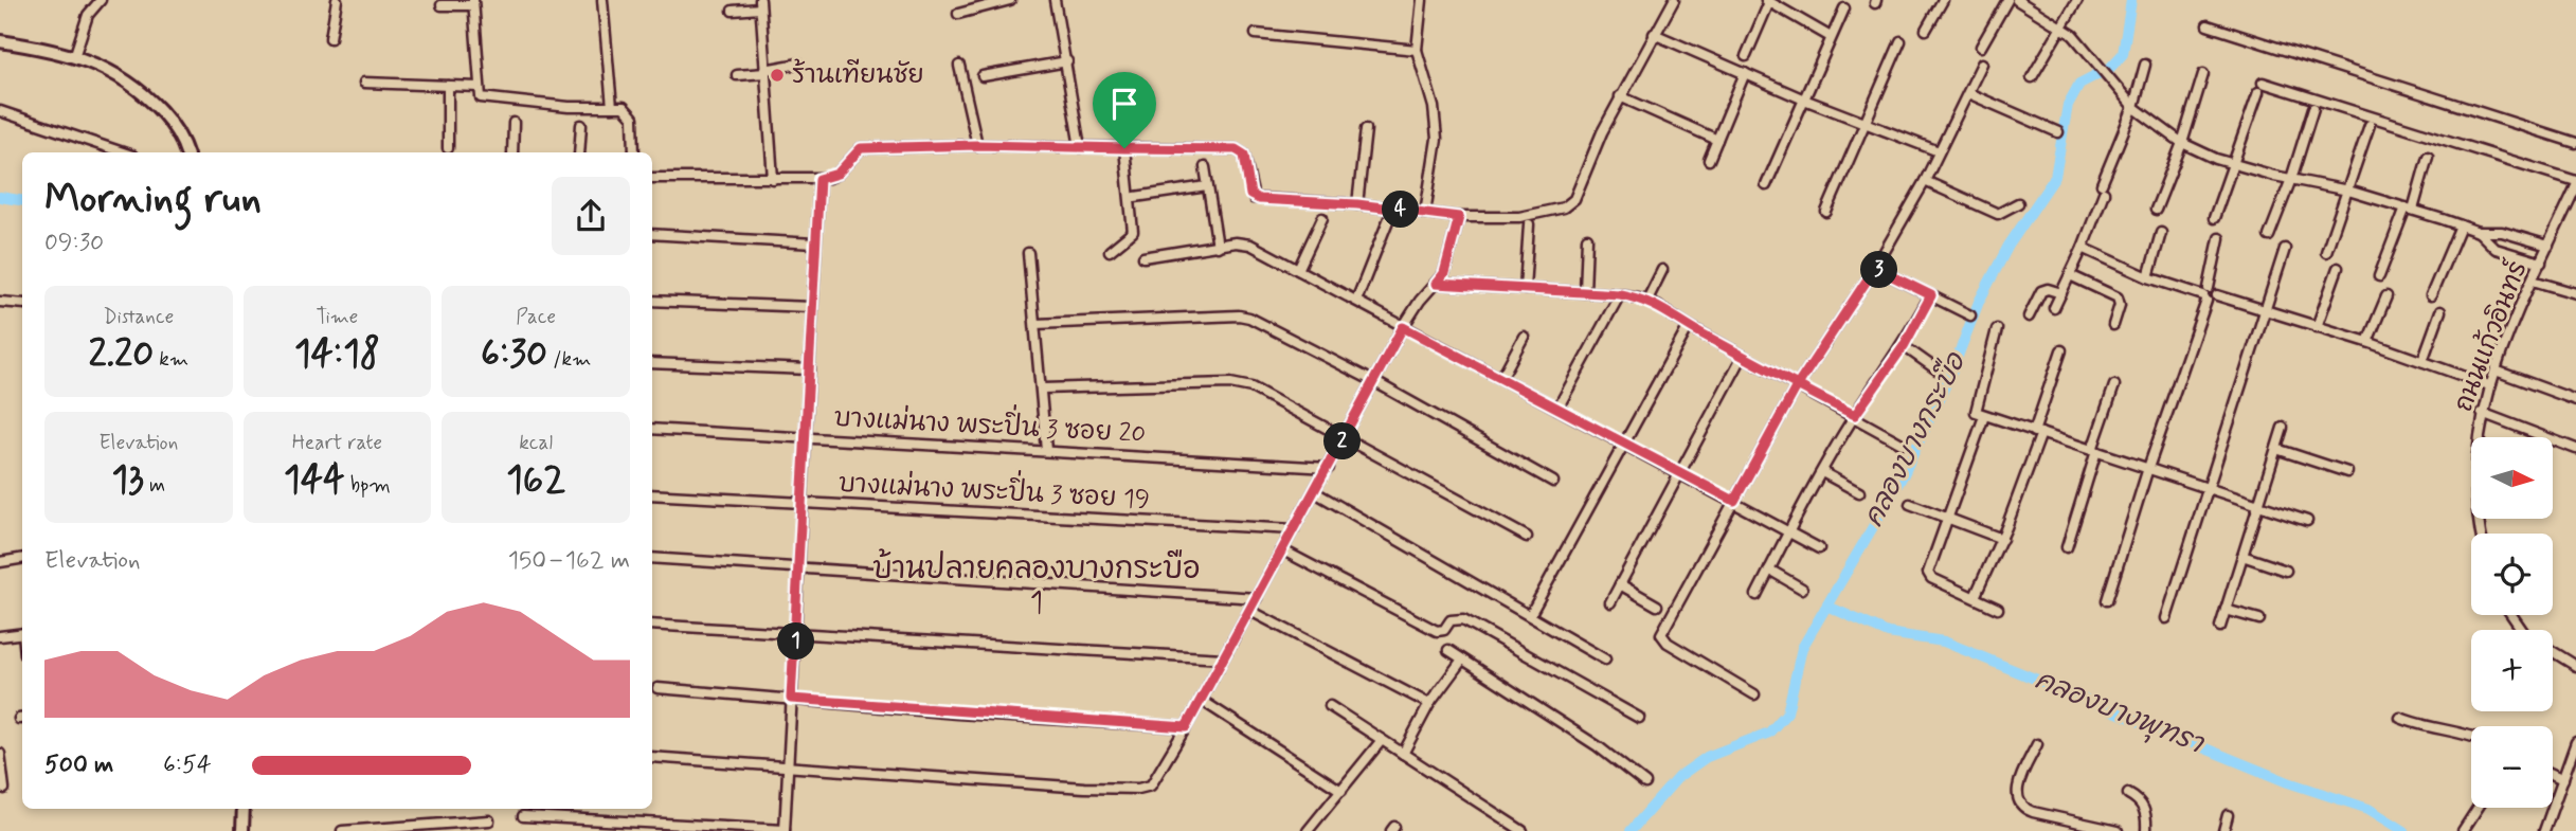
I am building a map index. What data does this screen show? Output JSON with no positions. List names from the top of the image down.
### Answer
{
  "streets": {
    "street": ["ถนนแก้วอินทร์", "บางแม่นาง พระปิ่น 3 ซอย 20", "บางแม่นาง พระปิ่น 3 ซอย 19"]
  },
  "districts": ["บ้านปลายคลองบางกระบือ 1"],
  "water": ["คลองบางกระบือ", "คลองบางพุทรา"],
  "places": ["ร้านเทียนชัย"],
  "north": "right",
  "page": {
    "heading": ["Morning run", "09:30"],
    "pins": [
      "4",
      "3",
      "2",
      "1"
    ],
    "stats": [
      ["Distance", "2.20 km"],
      ["Time", "14:18"],
      ["Pace", "6:30 /km"],
      ["Elevation", "13 m"],
      ["Heart rate", "144 bpm"],
      ["kcal", "162"]
    ],
    "map_buttons": ["+", "−"],
    "chart": ["Elevation", "150–162 m"],
    "list": [
      {
        "name": "500 m",
        "note": "6:54"
      }
    ]
  }
}
